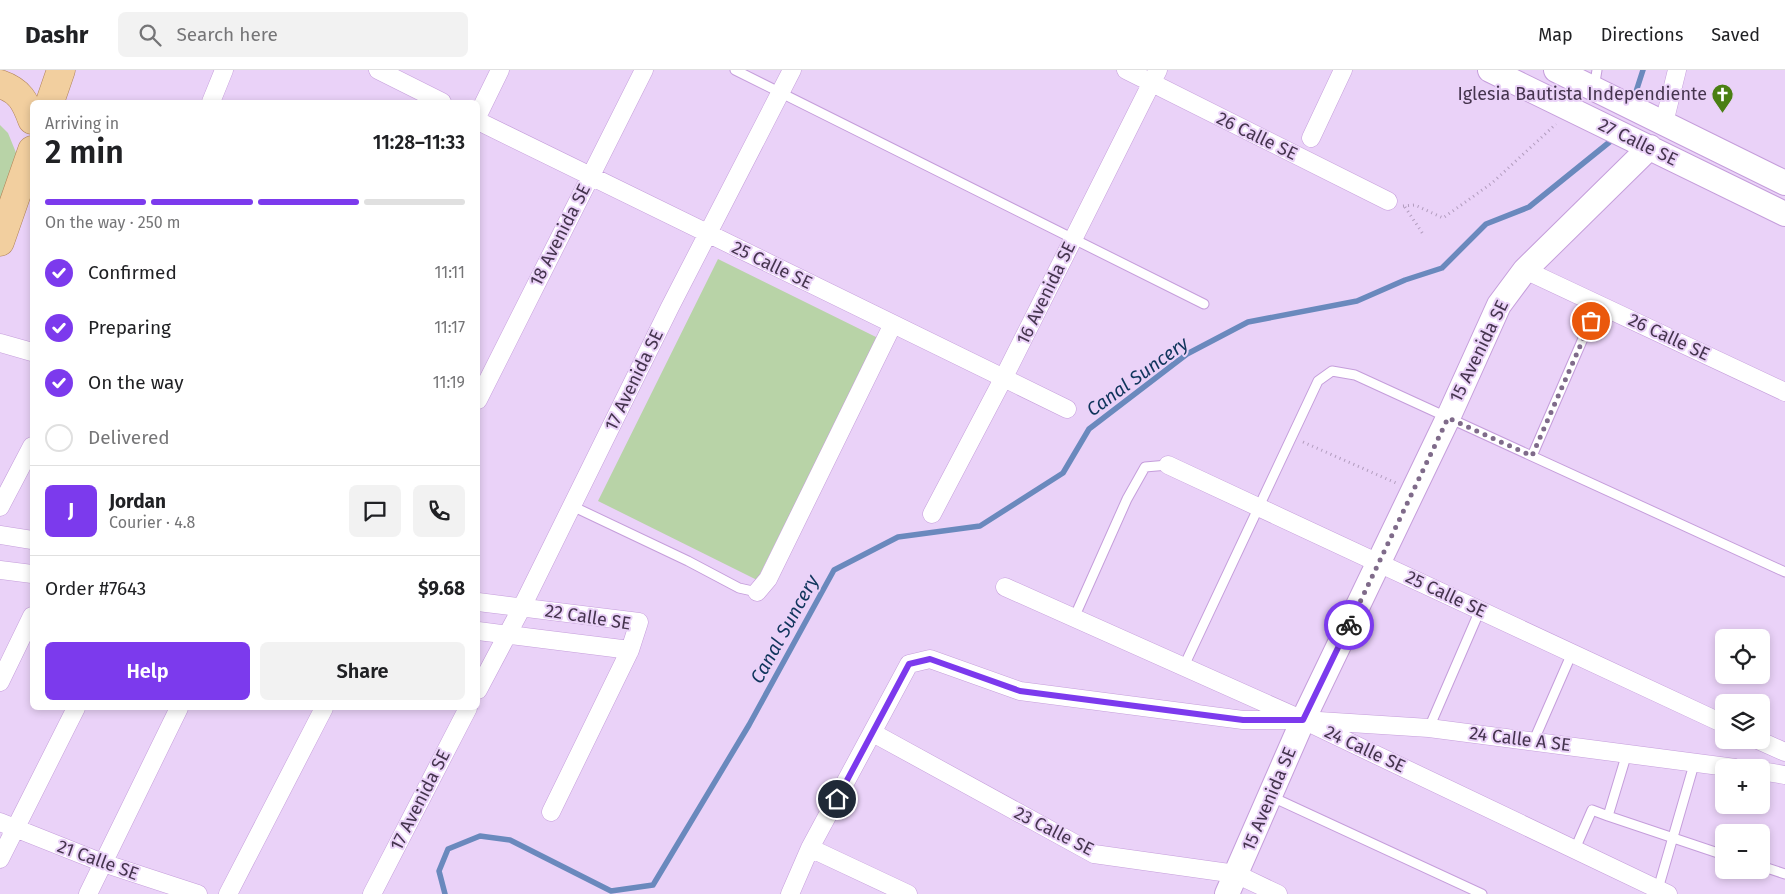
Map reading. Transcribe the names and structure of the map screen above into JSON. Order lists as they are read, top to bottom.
{
  "streets": {
    "street": [
      "26 Calle SE",
      "27 Calle SE",
      "18 Avenida SE",
      "25 Calle SE",
      "16 Avenida SE",
      "15 Avenida SE",
      "17 Avenida SE",
      "22 Calle SE",
      "24 Calle A SE",
      "24 Calle SE",
      "23 Calle SE",
      "21 Calle SE"
    ]
  },
  "crossings": [
    ["26 Calle SE", "16 Avenida SE"],
    ["26 Calle SE", "15 Avenida SE"],
    ["27 Calle SE", "15 Avenida SE"],
    ["18 Avenida SE", "25 Calle SE"],
    ["25 Calle SE", "16 Avenida SE"],
    ["25 Calle SE", "15 Avenida SE"],
    ["25 Calle SE", "17 Avenida SE"],
    ["15 Avenida SE", "24 Calle A SE"],
    ["15 Avenida SE", "24 Calle SE"],
    ["15 Avenida SE", "23 Calle SE"],
    ["17 Avenida SE", "22 Calle SE"],
    ["24 Calle A SE", "24 Calle SE"],
    ["24 Calle A SE", "23 Calle SE"]
  ],
  "water": ["Canal Suncery"],
  "places": {
    "church": ["Iglesia Bautista Independiente"]
  },
  "page": {
    "header": "Dashr",
    "search": "Search here",
    "nav": ["Map", "Directions", "Saved"],
    "heading": ["2 min", "Arriving in", "11:28–11:33"],
    "panel": [
      "Jordan",
      "Courier · 4.8",
      "Order #7643",
      "$9.68"
    ],
    "bar": "On the way · 250 m",
    "list": [
      ["Confirmed", "11:11"],
      ["Preparing", "11:17"],
      ["On the way", "11:19"],
      "Delivered"
    ],
    "round": "J",
    "map_buttons": ["+", "−"],
    "buttons": ["Help", "Share"]
  }
}
